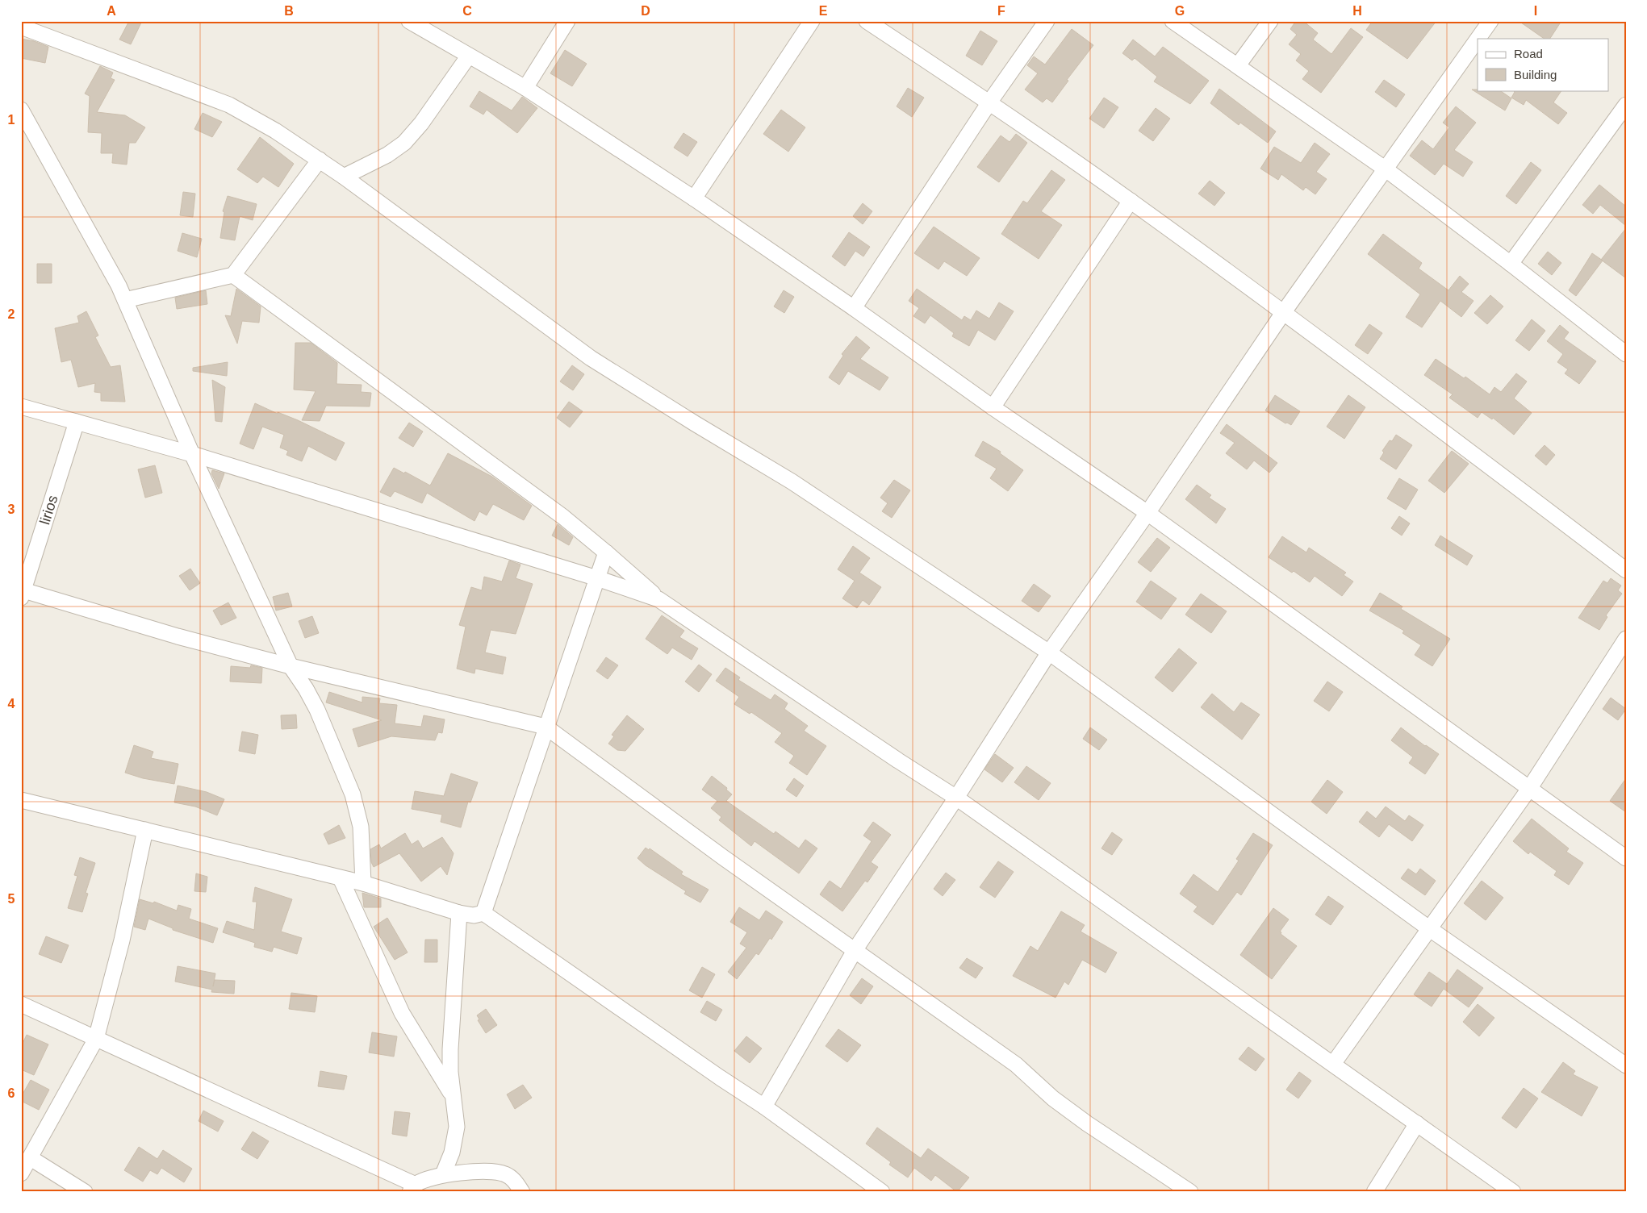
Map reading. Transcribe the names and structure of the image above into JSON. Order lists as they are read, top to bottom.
{
  "streets": {
    "street": ["lirios"]
  },
  "legend": ["Road", "Building"],
  "grid": {
    "columns": [
      "A",
      "B",
      "C",
      "D",
      "E",
      "F",
      "G",
      "H",
      "I"
    ],
    "rows": [
      "1",
      "2",
      "3",
      "4",
      "5",
      "6"
    ]
  }
}
